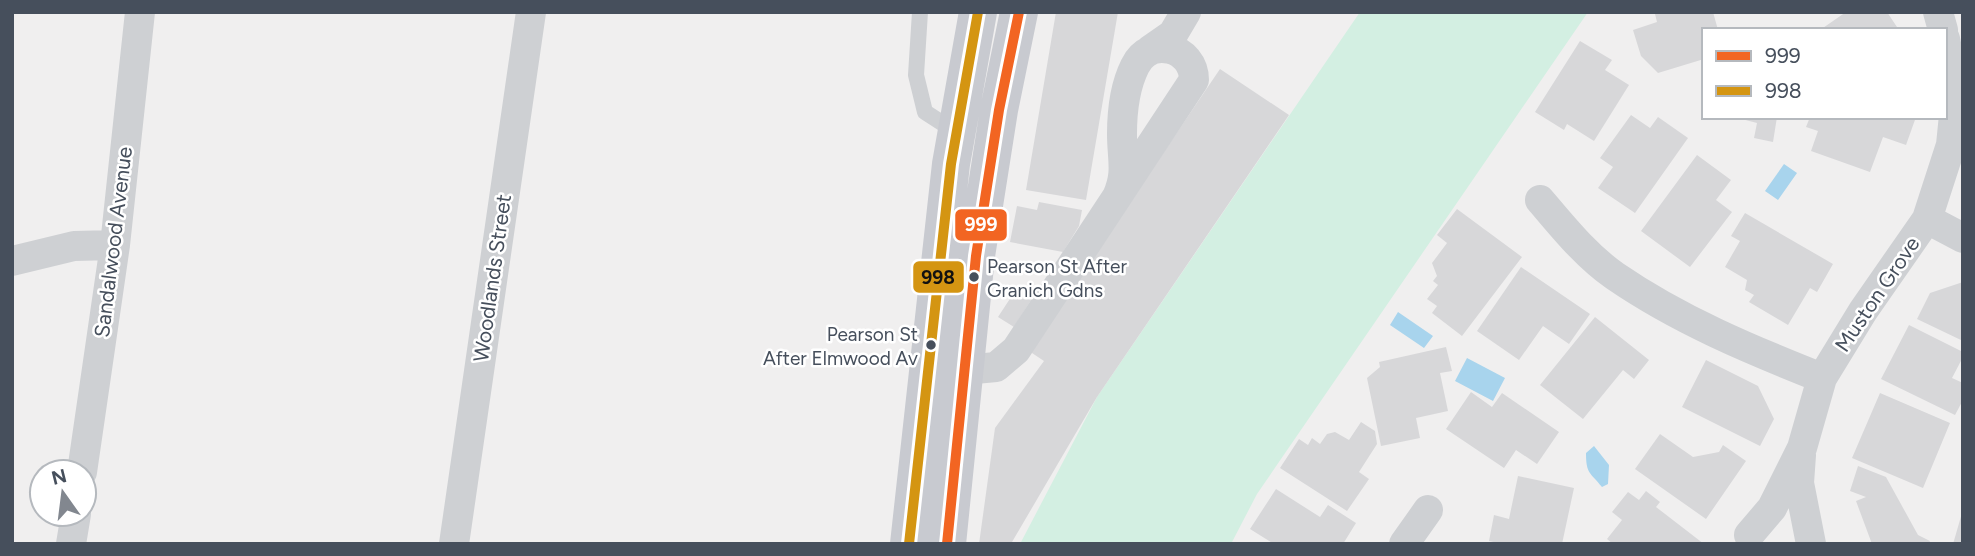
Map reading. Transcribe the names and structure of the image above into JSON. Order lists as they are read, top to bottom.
{
  "streets": {
    "street": ["Sandalwood Avenue", "Woodlands Street", "Muston Grove"]
  },
  "places": ["Pearson St After Granich Gdns", "Pearson St After Elmwood Av"],
  "lines": ["transit line 999", "transit line 998"],
  "legend": ["999", "998"],
  "north": "top"
}
